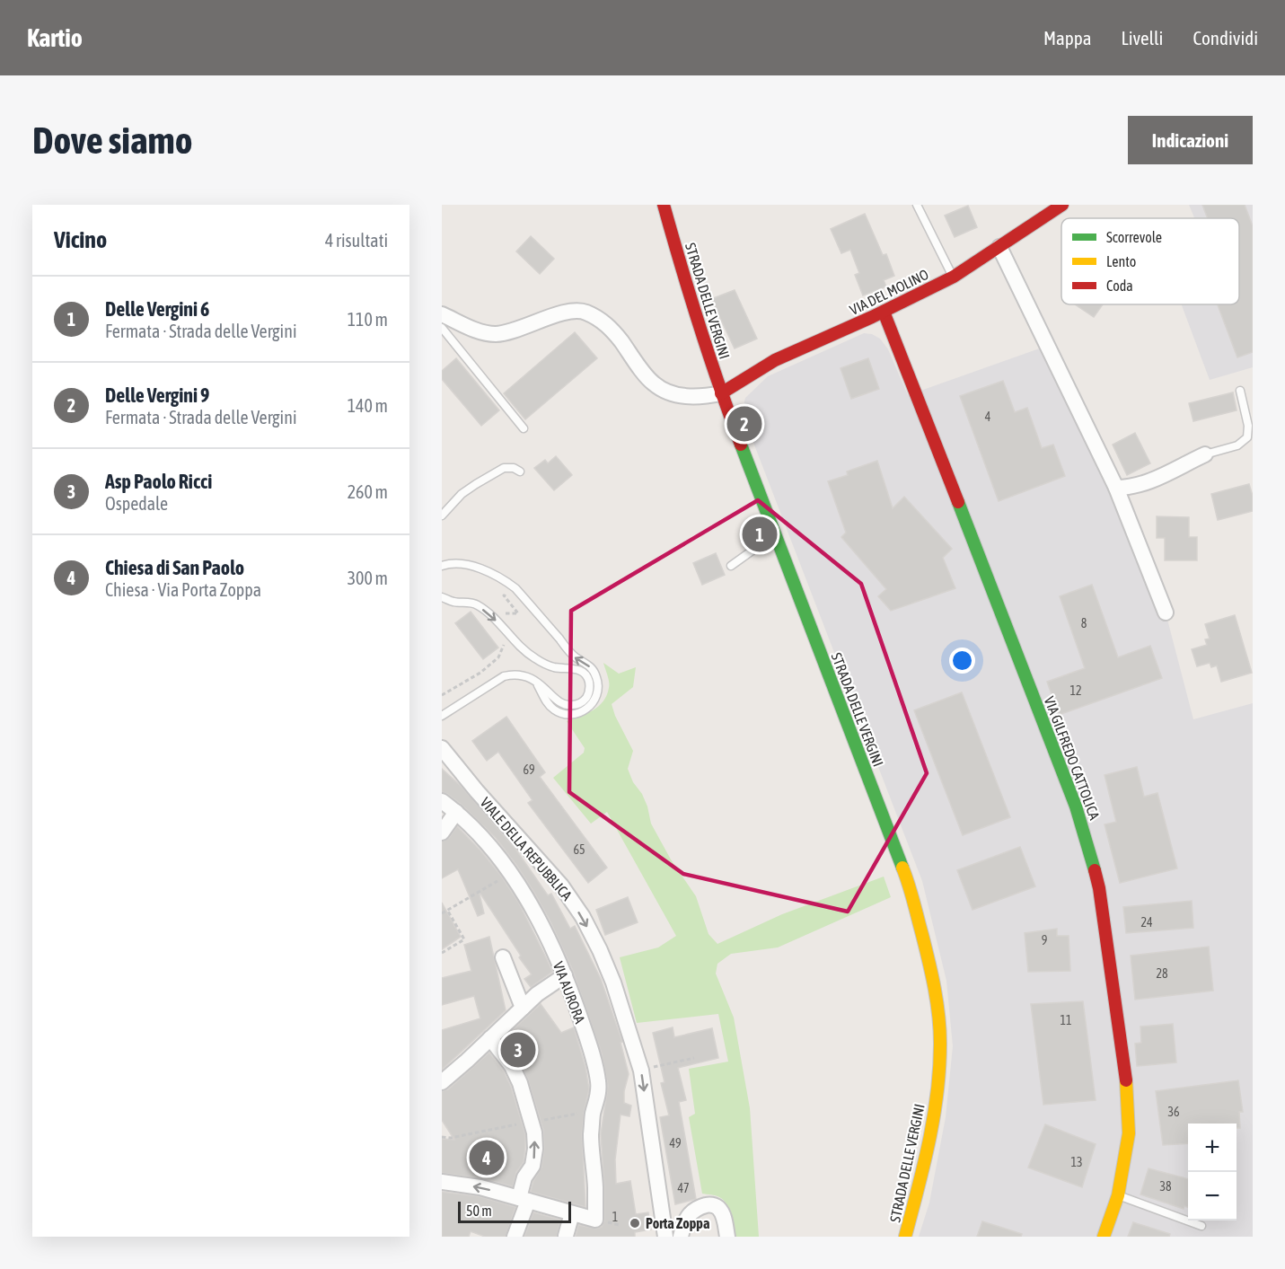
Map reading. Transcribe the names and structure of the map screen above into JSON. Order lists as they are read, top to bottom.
{
  "streets": {
    "street": [
      "VIA DEL MOLINO",
      "STRADA DELLE VERGINI",
      "VIA GILFREDO CATTOLICA",
      "VIALE DELLA REPUBBLICA",
      "VIA AURORA"
    ]
  },
  "crossings": [
    ["VIA DEL MOLINO", "STRADA DELLE VERGINI"],
    ["VIA DEL MOLINO", "VIA GILFREDO CATTOLICA"]
  ],
  "one_way": ["VIALE DELLA REPUBBLICA"],
  "places": ["Porta Zoppa"],
  "house_numbers": [
    "4",
    "8",
    "12",
    "69",
    "65",
    "24",
    "9",
    "28",
    "11",
    "36",
    "49",
    "13",
    "38",
    "47",
    "1"
  ],
  "legend": ["Scorrevole", "Lento", "Coda"],
  "scale_bar": "50 m",
  "page": {
    "header": "Kartio",
    "nav": ["Mappa", "Livelli", "Condividi"],
    "buttons": "Indicazioni",
    "title": "Dove siamo",
    "heading": ["Vicino", "4 risultati"],
    "list": [
      {
        "mark": "1",
        "name": "Delle Vergini 6",
        "note": "Fermata · Strada delle Vergini",
        "value": "110 m"
      },
      {
        "mark": "2",
        "name": "Delle Vergini 9",
        "note": "Fermata · Strada delle Vergini",
        "value": "140 m"
      },
      {
        "mark": "3",
        "name": "Asp Paolo Ricci",
        "note": "Ospedale",
        "value": "260 m"
      },
      {
        "mark": "4",
        "name": "Chiesa di San Paolo",
        "note": "Chiesa · Via Porta Zoppa",
        "value": "300 m"
      }
    ],
    "pins": [
      "2",
      "1",
      "3",
      "4"
    ],
    "map_buttons": ["+", "−"],
    "scale": "50 m"
  }
}
